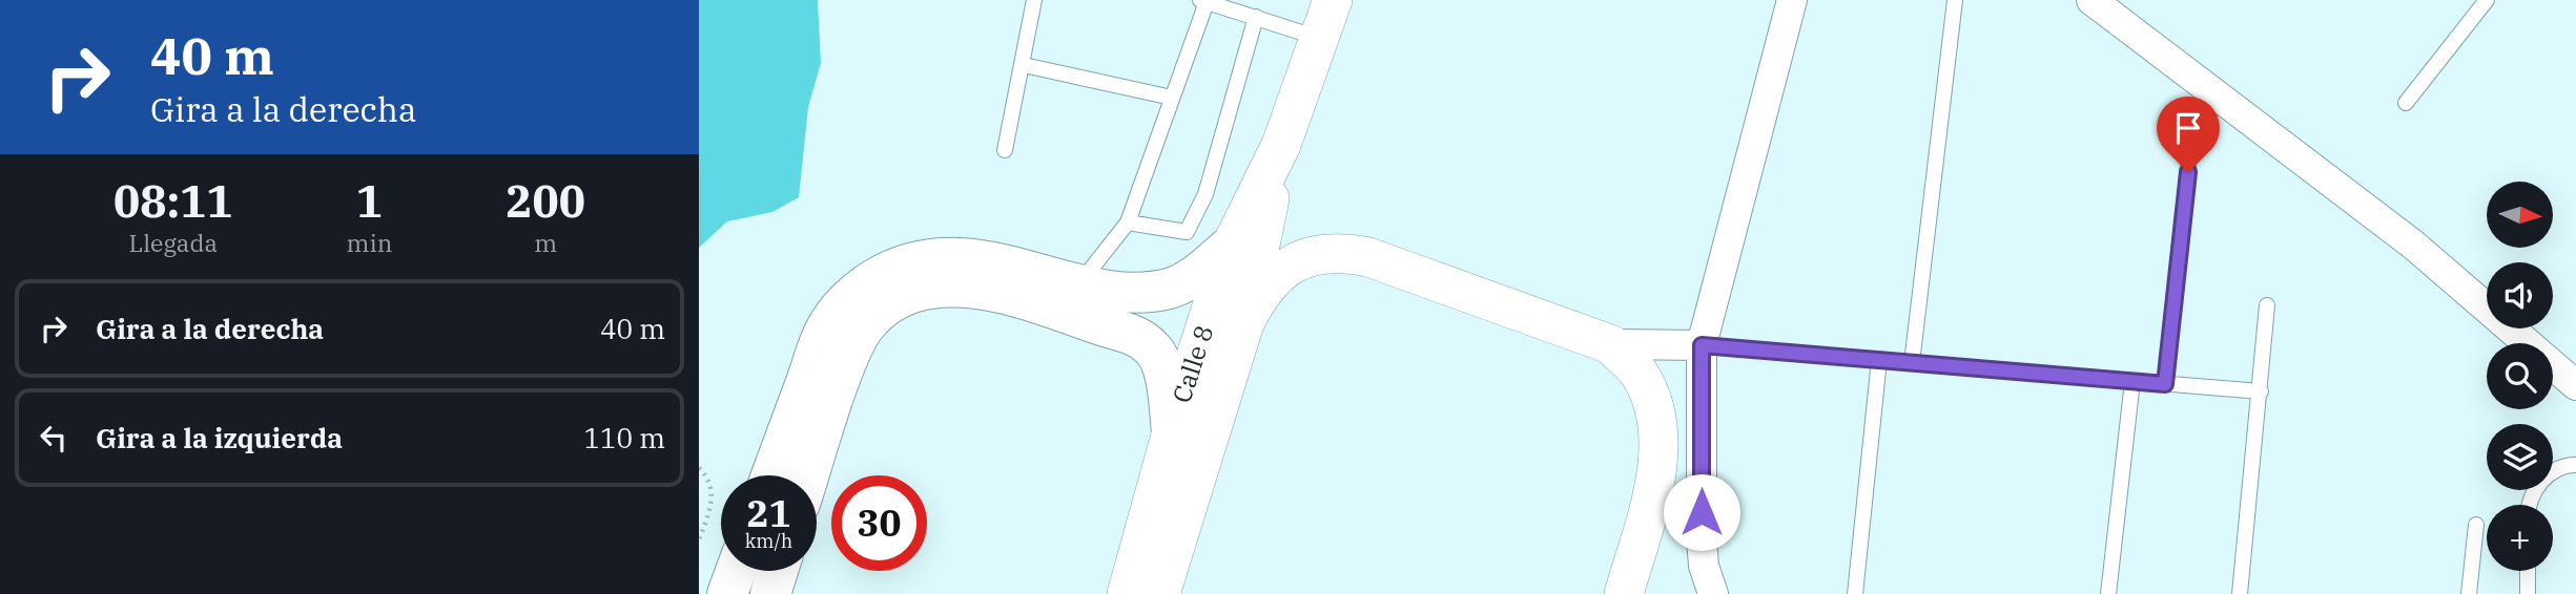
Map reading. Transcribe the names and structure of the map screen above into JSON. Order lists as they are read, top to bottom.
{
  "streets": {
    "street": ["Calle 8"]
  },
  "north": "right",
  "page": {
    "turn": ["40 m", "Gira a la derecha"],
    "eta": [
      "08:11",
      "Llegada",
      "1",
      "min",
      "200",
      "m"
    ],
    "map_buttons": "+",
    "list": [
      {
        "name": "Gira a la derecha",
        "value": "40 m"
      },
      {
        "name": "Gira a la izquierda",
        "value": "110 m"
      }
    ],
    "speed": "21 km/h",
    "limit": "30"
  }
}
